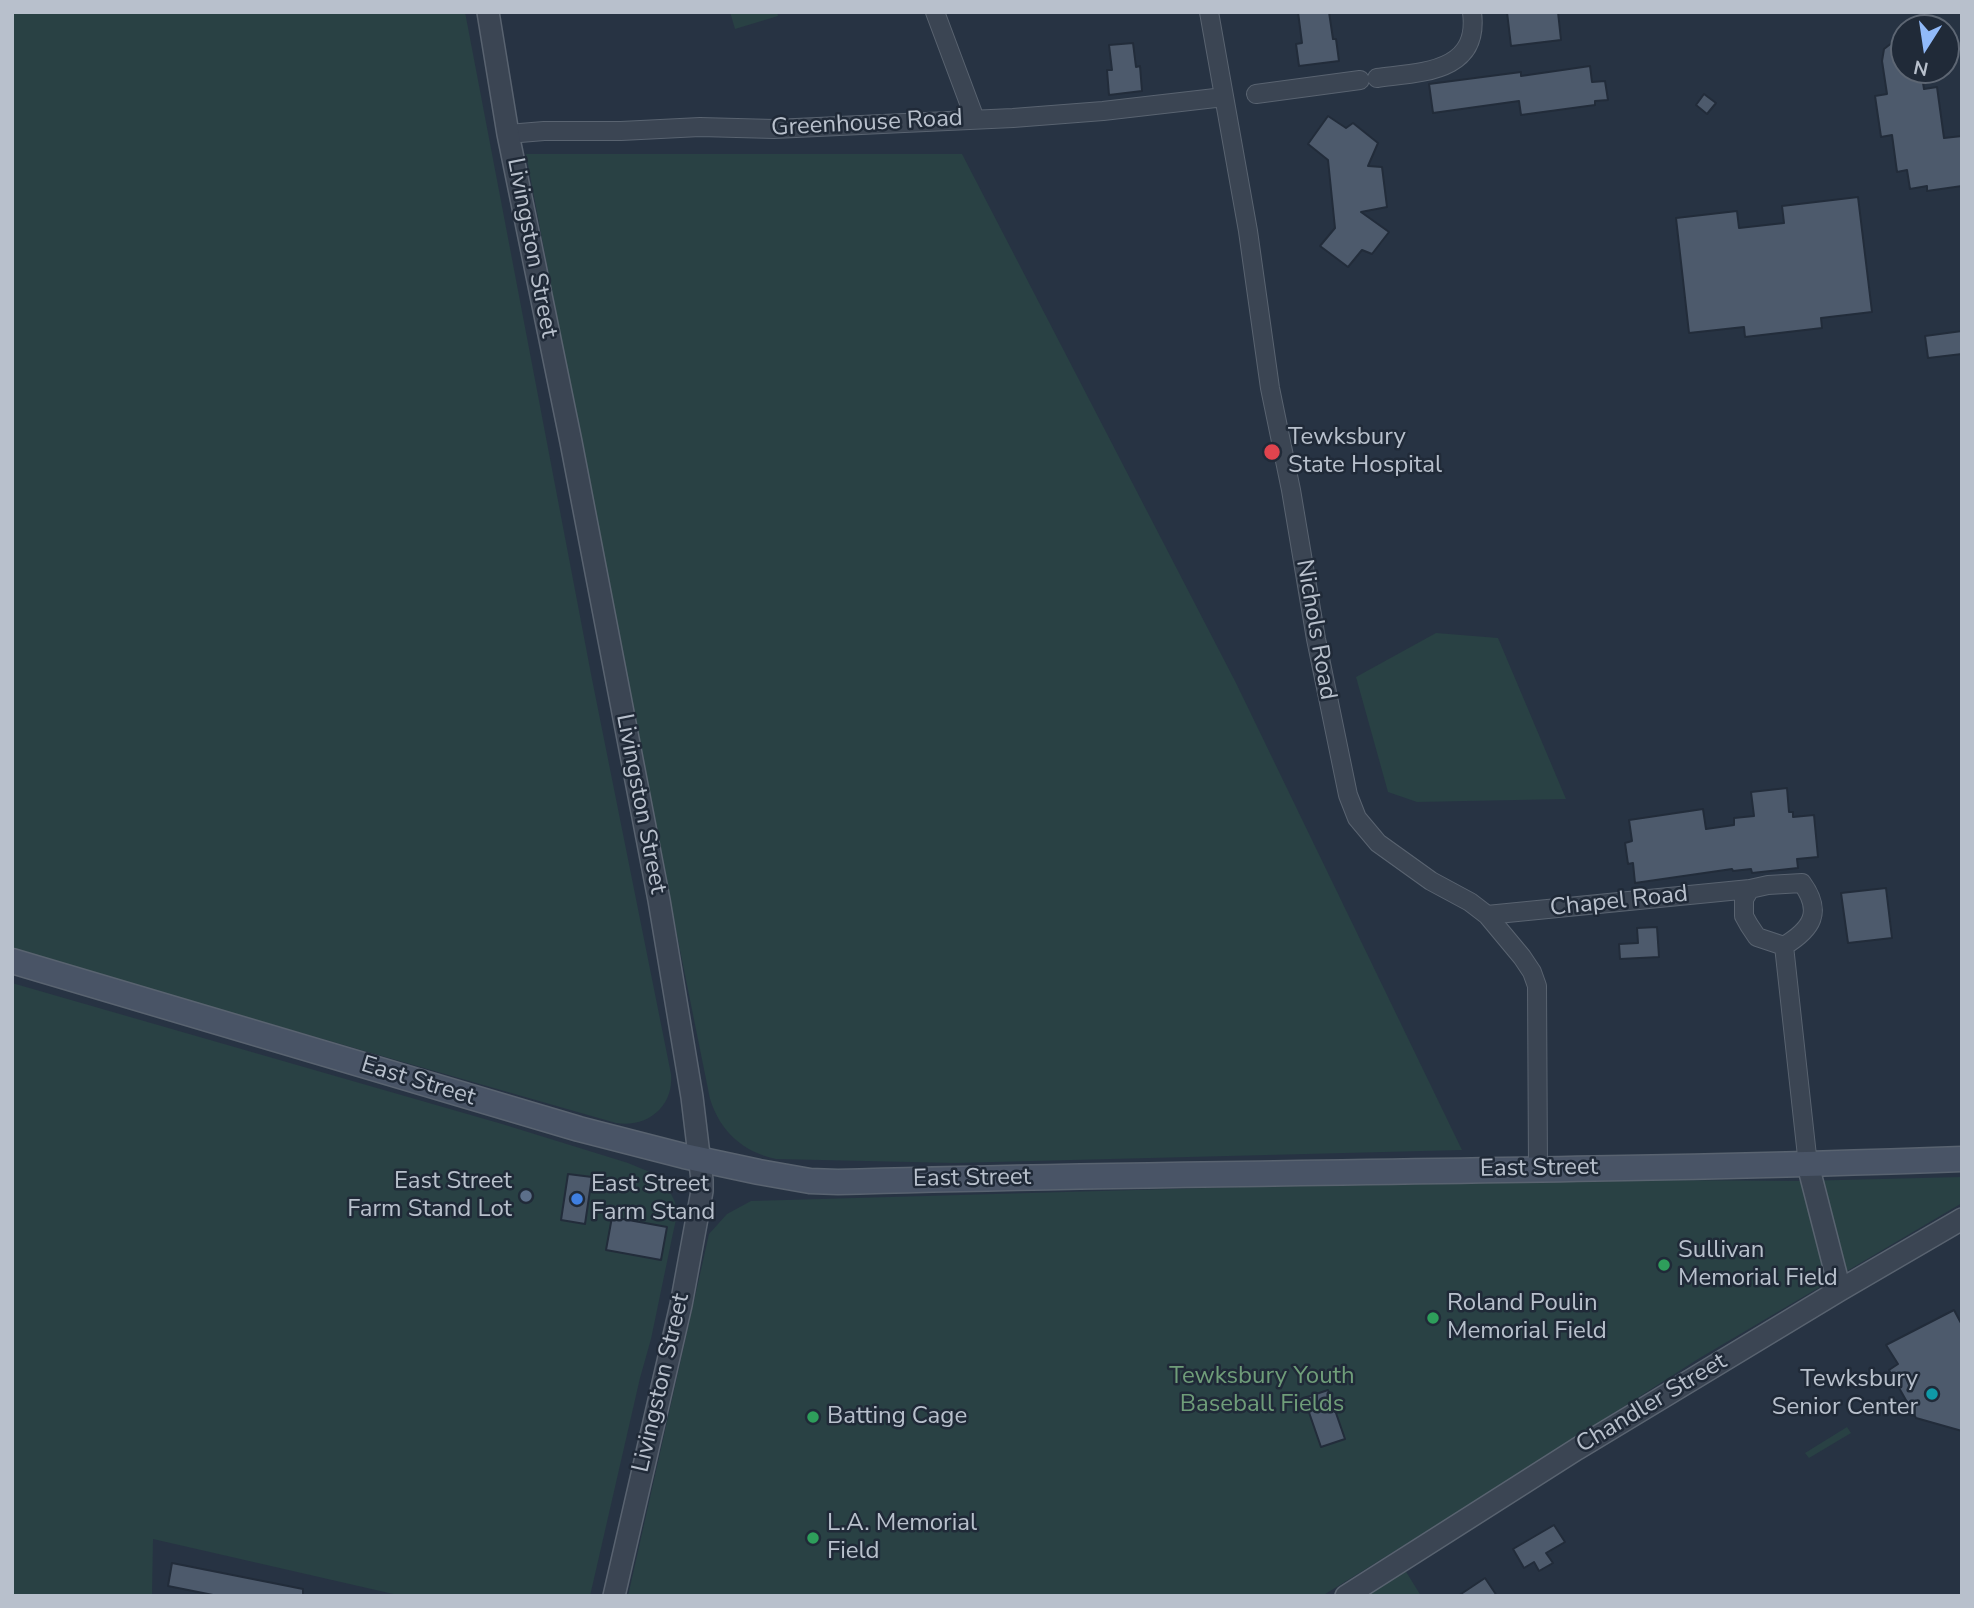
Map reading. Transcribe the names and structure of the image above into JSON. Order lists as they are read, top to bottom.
{
  "streets": {
    "main road": ["East Street"],
    "street": [
      "Greenhouse Road",
      "Livingston Street",
      "Nichols Road",
      "Chapel Road",
      "Chandler Street"
    ]
  },
  "crossings": [
    ["Greenhouse Road", "Livingston Street"],
    ["Greenhouse Road", "Nichols Road"],
    ["Livingston Street", "East Street"],
    ["Nichols Road", "Chapel Road"],
    ["Nichols Road", "East Street"]
  ],
  "parks": ["Tewksbury Youth Baseball Fields"],
  "places": [
    "Tewksbury State Hospital",
    "East Street Farm Stand Lot",
    "East Street Farm Stand",
    "Sullivan Memorial Field",
    "Roland Poulin Memorial Field",
    "Tewksbury Senior Center",
    "Batting Cage",
    "L.A. Memorial Field"
  ],
  "north": "bottom"
}
